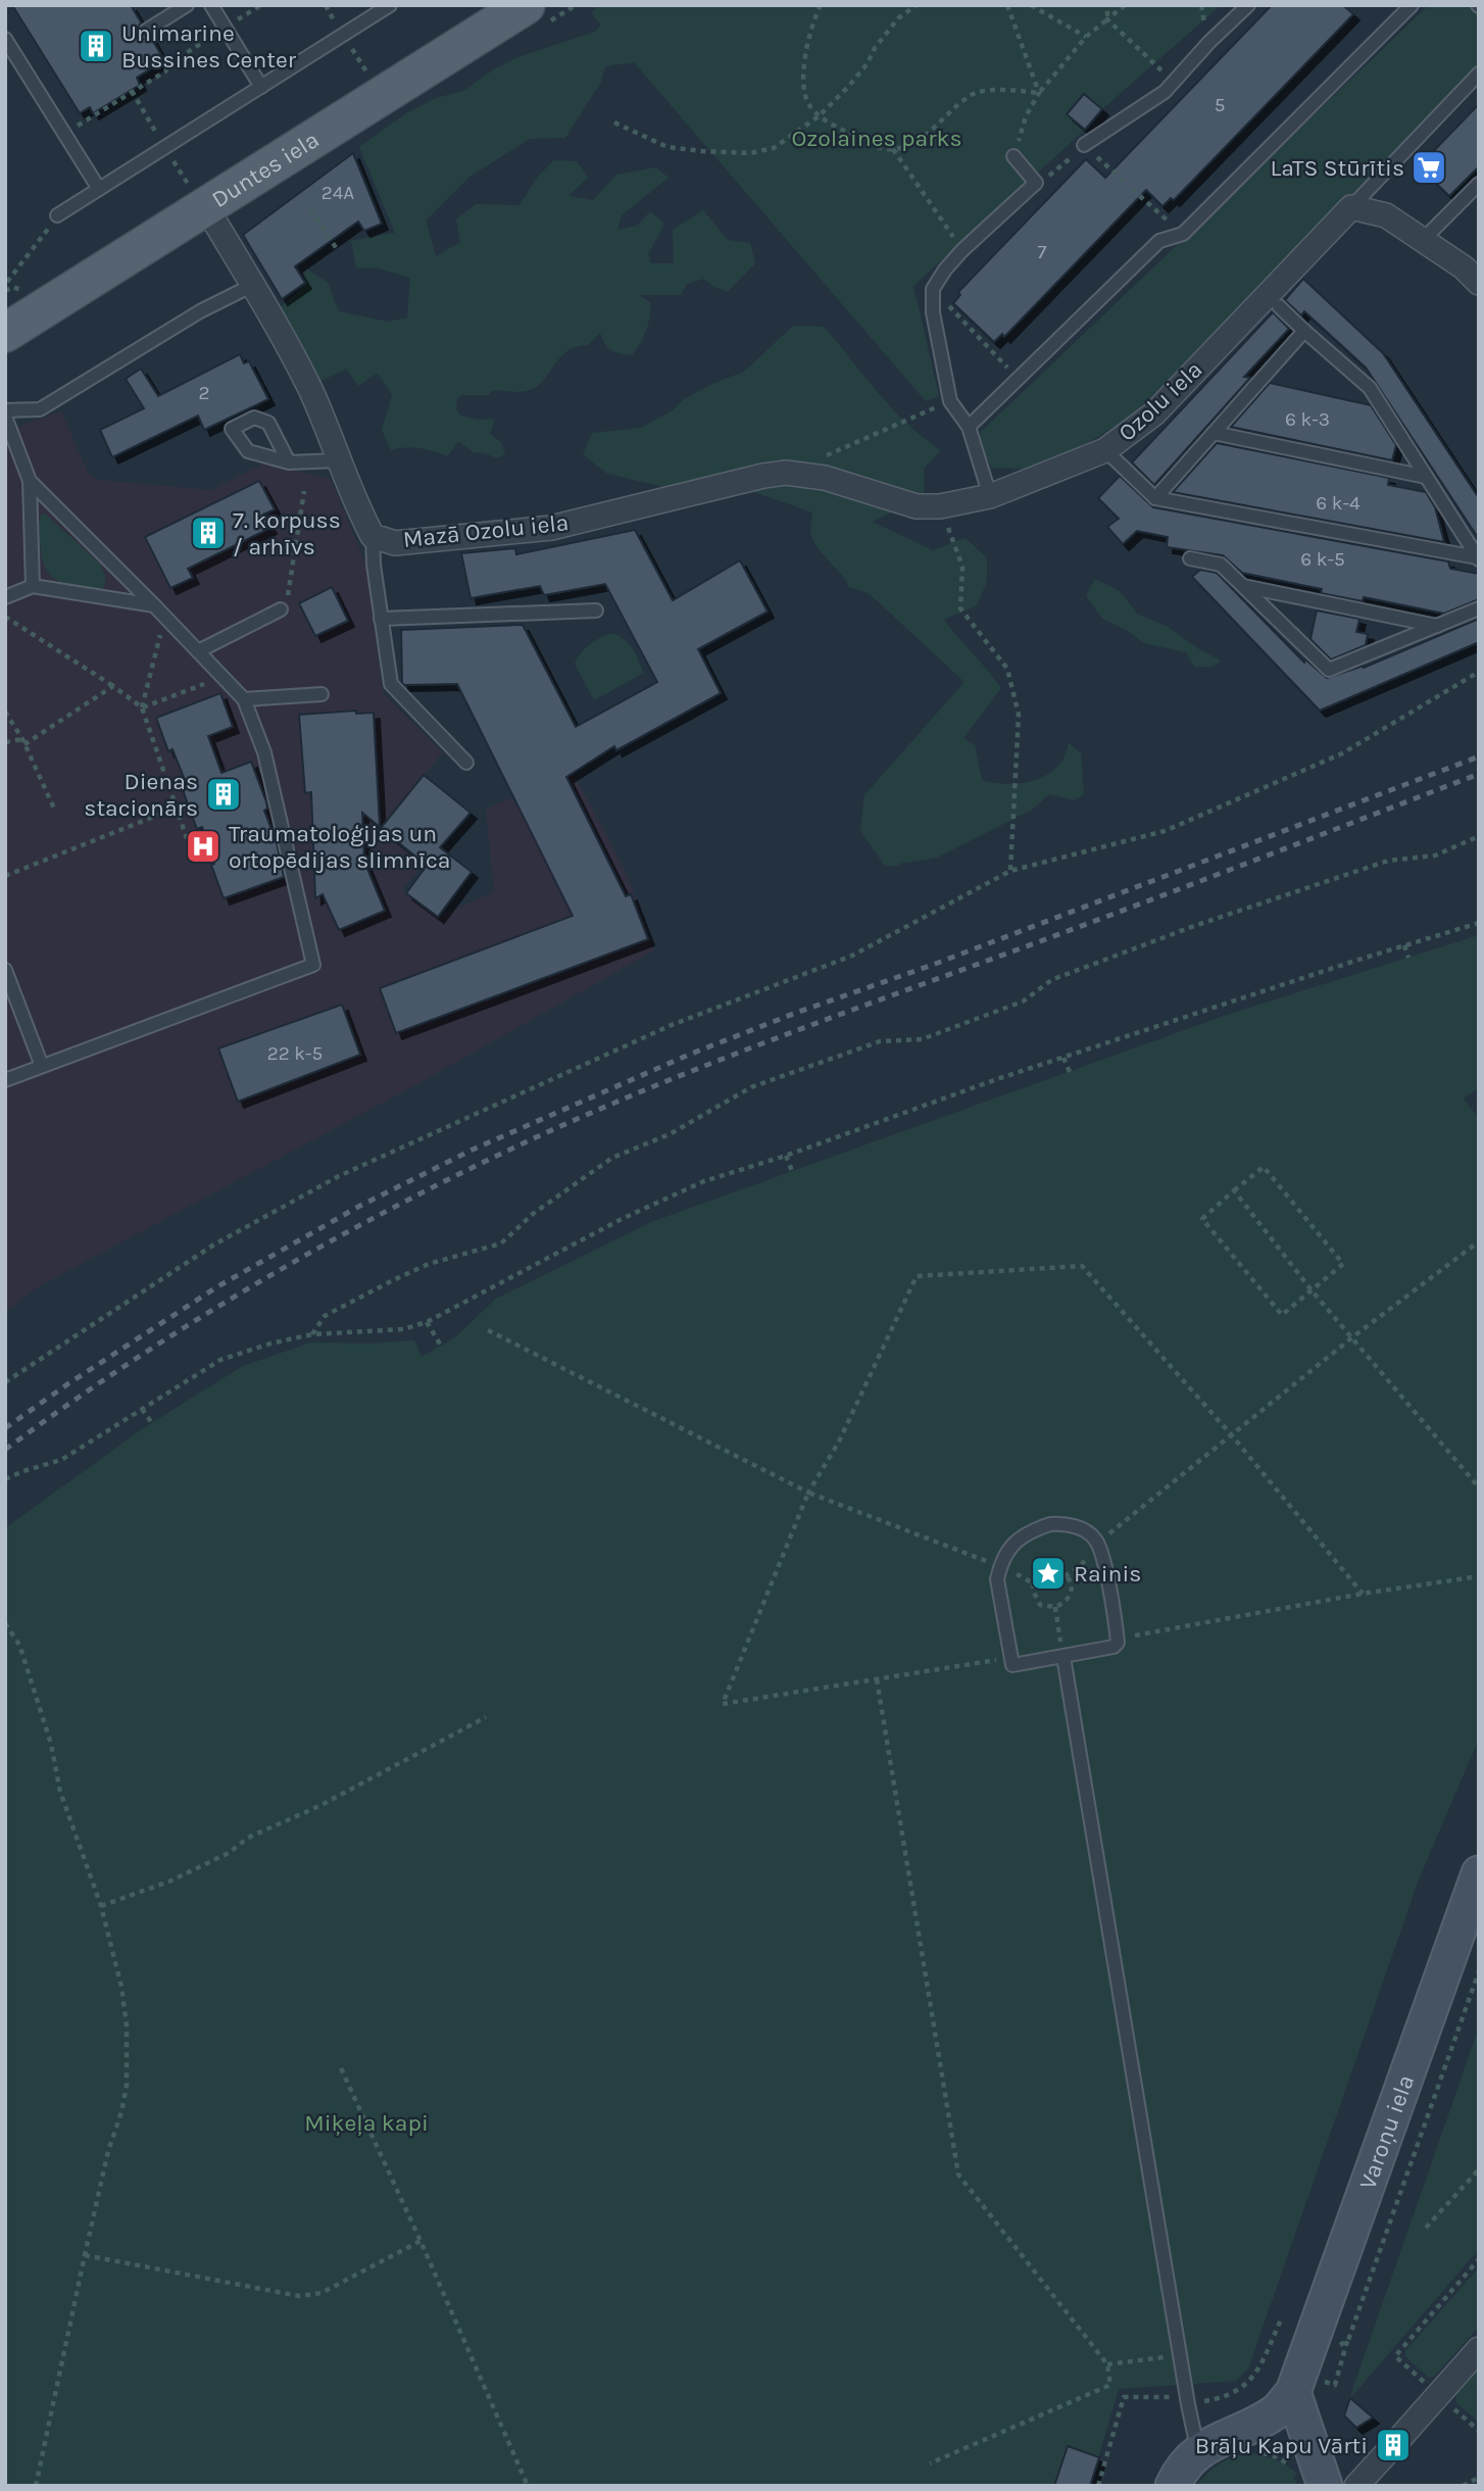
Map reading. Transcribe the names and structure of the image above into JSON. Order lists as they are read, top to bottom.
{
  "streets": {
    "main road": ["Duntes iela"],
    "street": ["Ozolu iela", "Mazā Ozolu iela", "Varoņu iela"]
  },
  "crossings": [
    ["Duntes iela", "Mazā Ozolu iela"],
    ["Ozolu iela", "Mazā Ozolu iela"]
  ],
  "parks": ["Ozolaines parks", "Miķeļa kapi"],
  "places": {
    "building": [
      "Unimarine Bussines Center",
      "7. korpuss / arhīvs",
      "Dienas stacionārs",
      "Brāļu Kapu Vārti"
    ],
    "supermarket": ["LaTS Stūrītis"],
    "hospital": ["Traumatoloģijas un ortopēdijas slimnīca"],
    "place": ["Rainis"]
  },
  "house_numbers": [
    "5",
    "24A",
    "7",
    "2",
    "6 k-3",
    "6 k-4",
    "6 k-5",
    "22 k-5"
  ]
}
